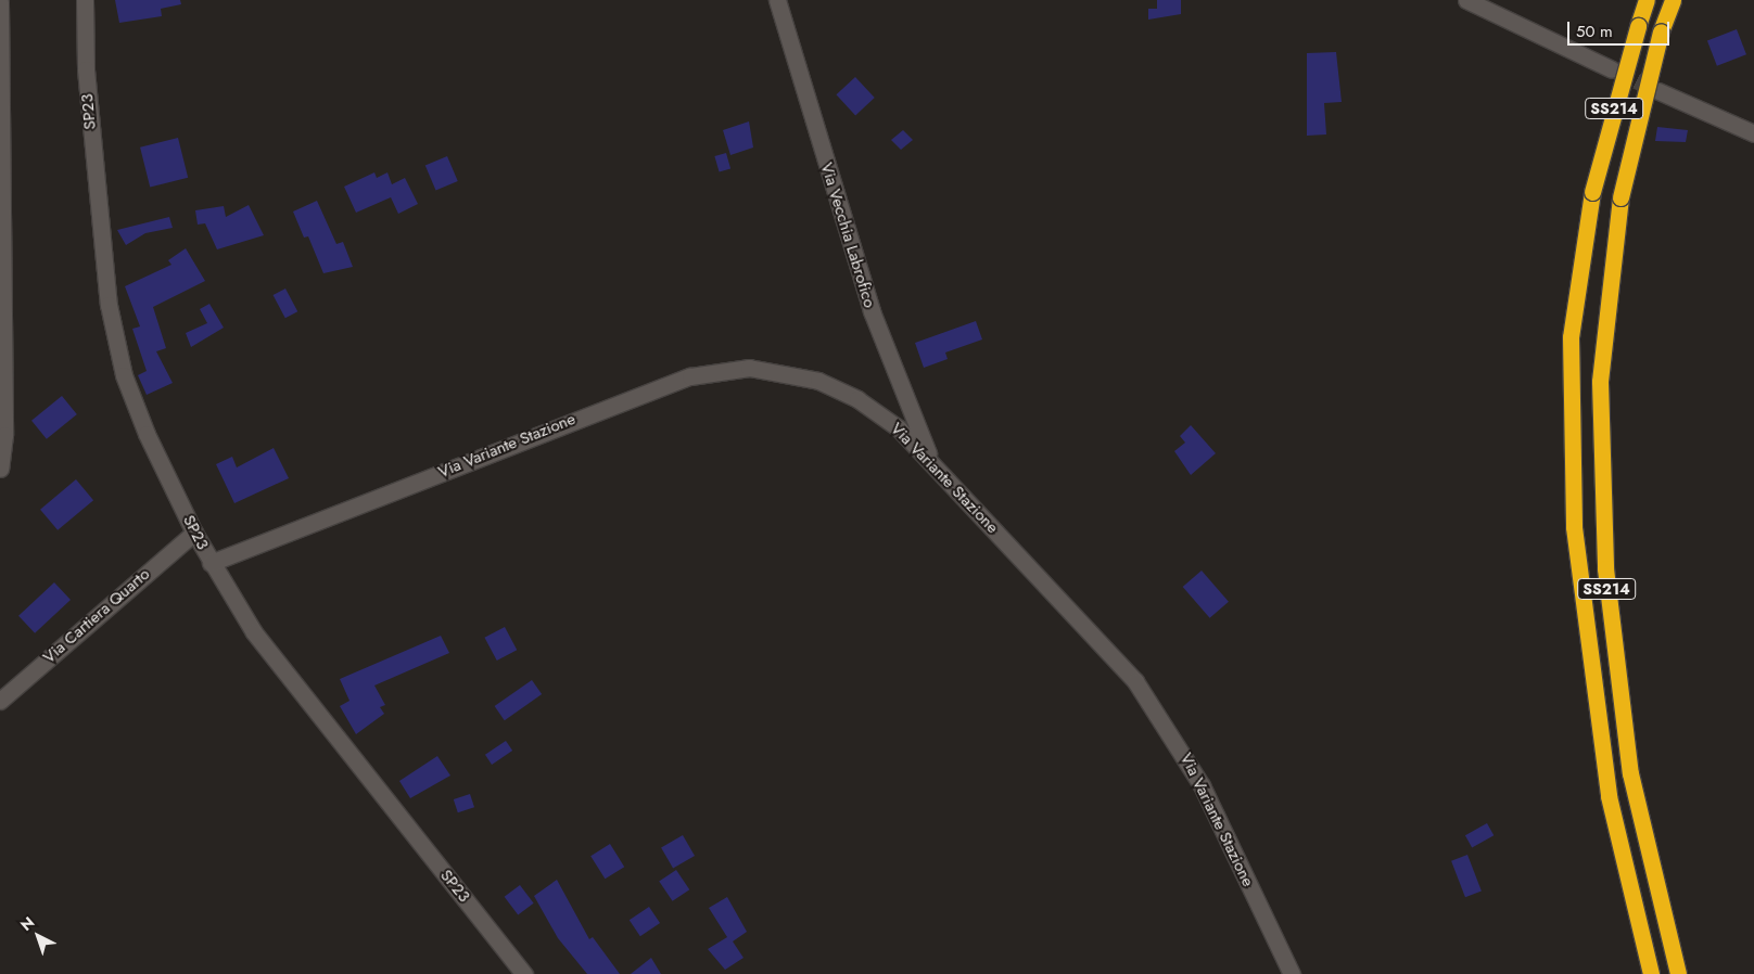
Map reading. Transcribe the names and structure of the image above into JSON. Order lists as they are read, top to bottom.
{
  "streets": {
    "highway": ["SS214"],
    "street": [
      "SP23",
      "Via Vecchia Labrofico",
      "Via Variante Stazione",
      "Via Cartiera Quarto"
    ]
  },
  "crossings": [
    ["SP23", "Via Variante Stazione"],
    ["SP23", "Via Cartiera Quarto"],
    ["Via Vecchia Labrofico", "Via Variante Stazione"]
  ],
  "scale_bar": "50 m",
  "north": "top left"
}
